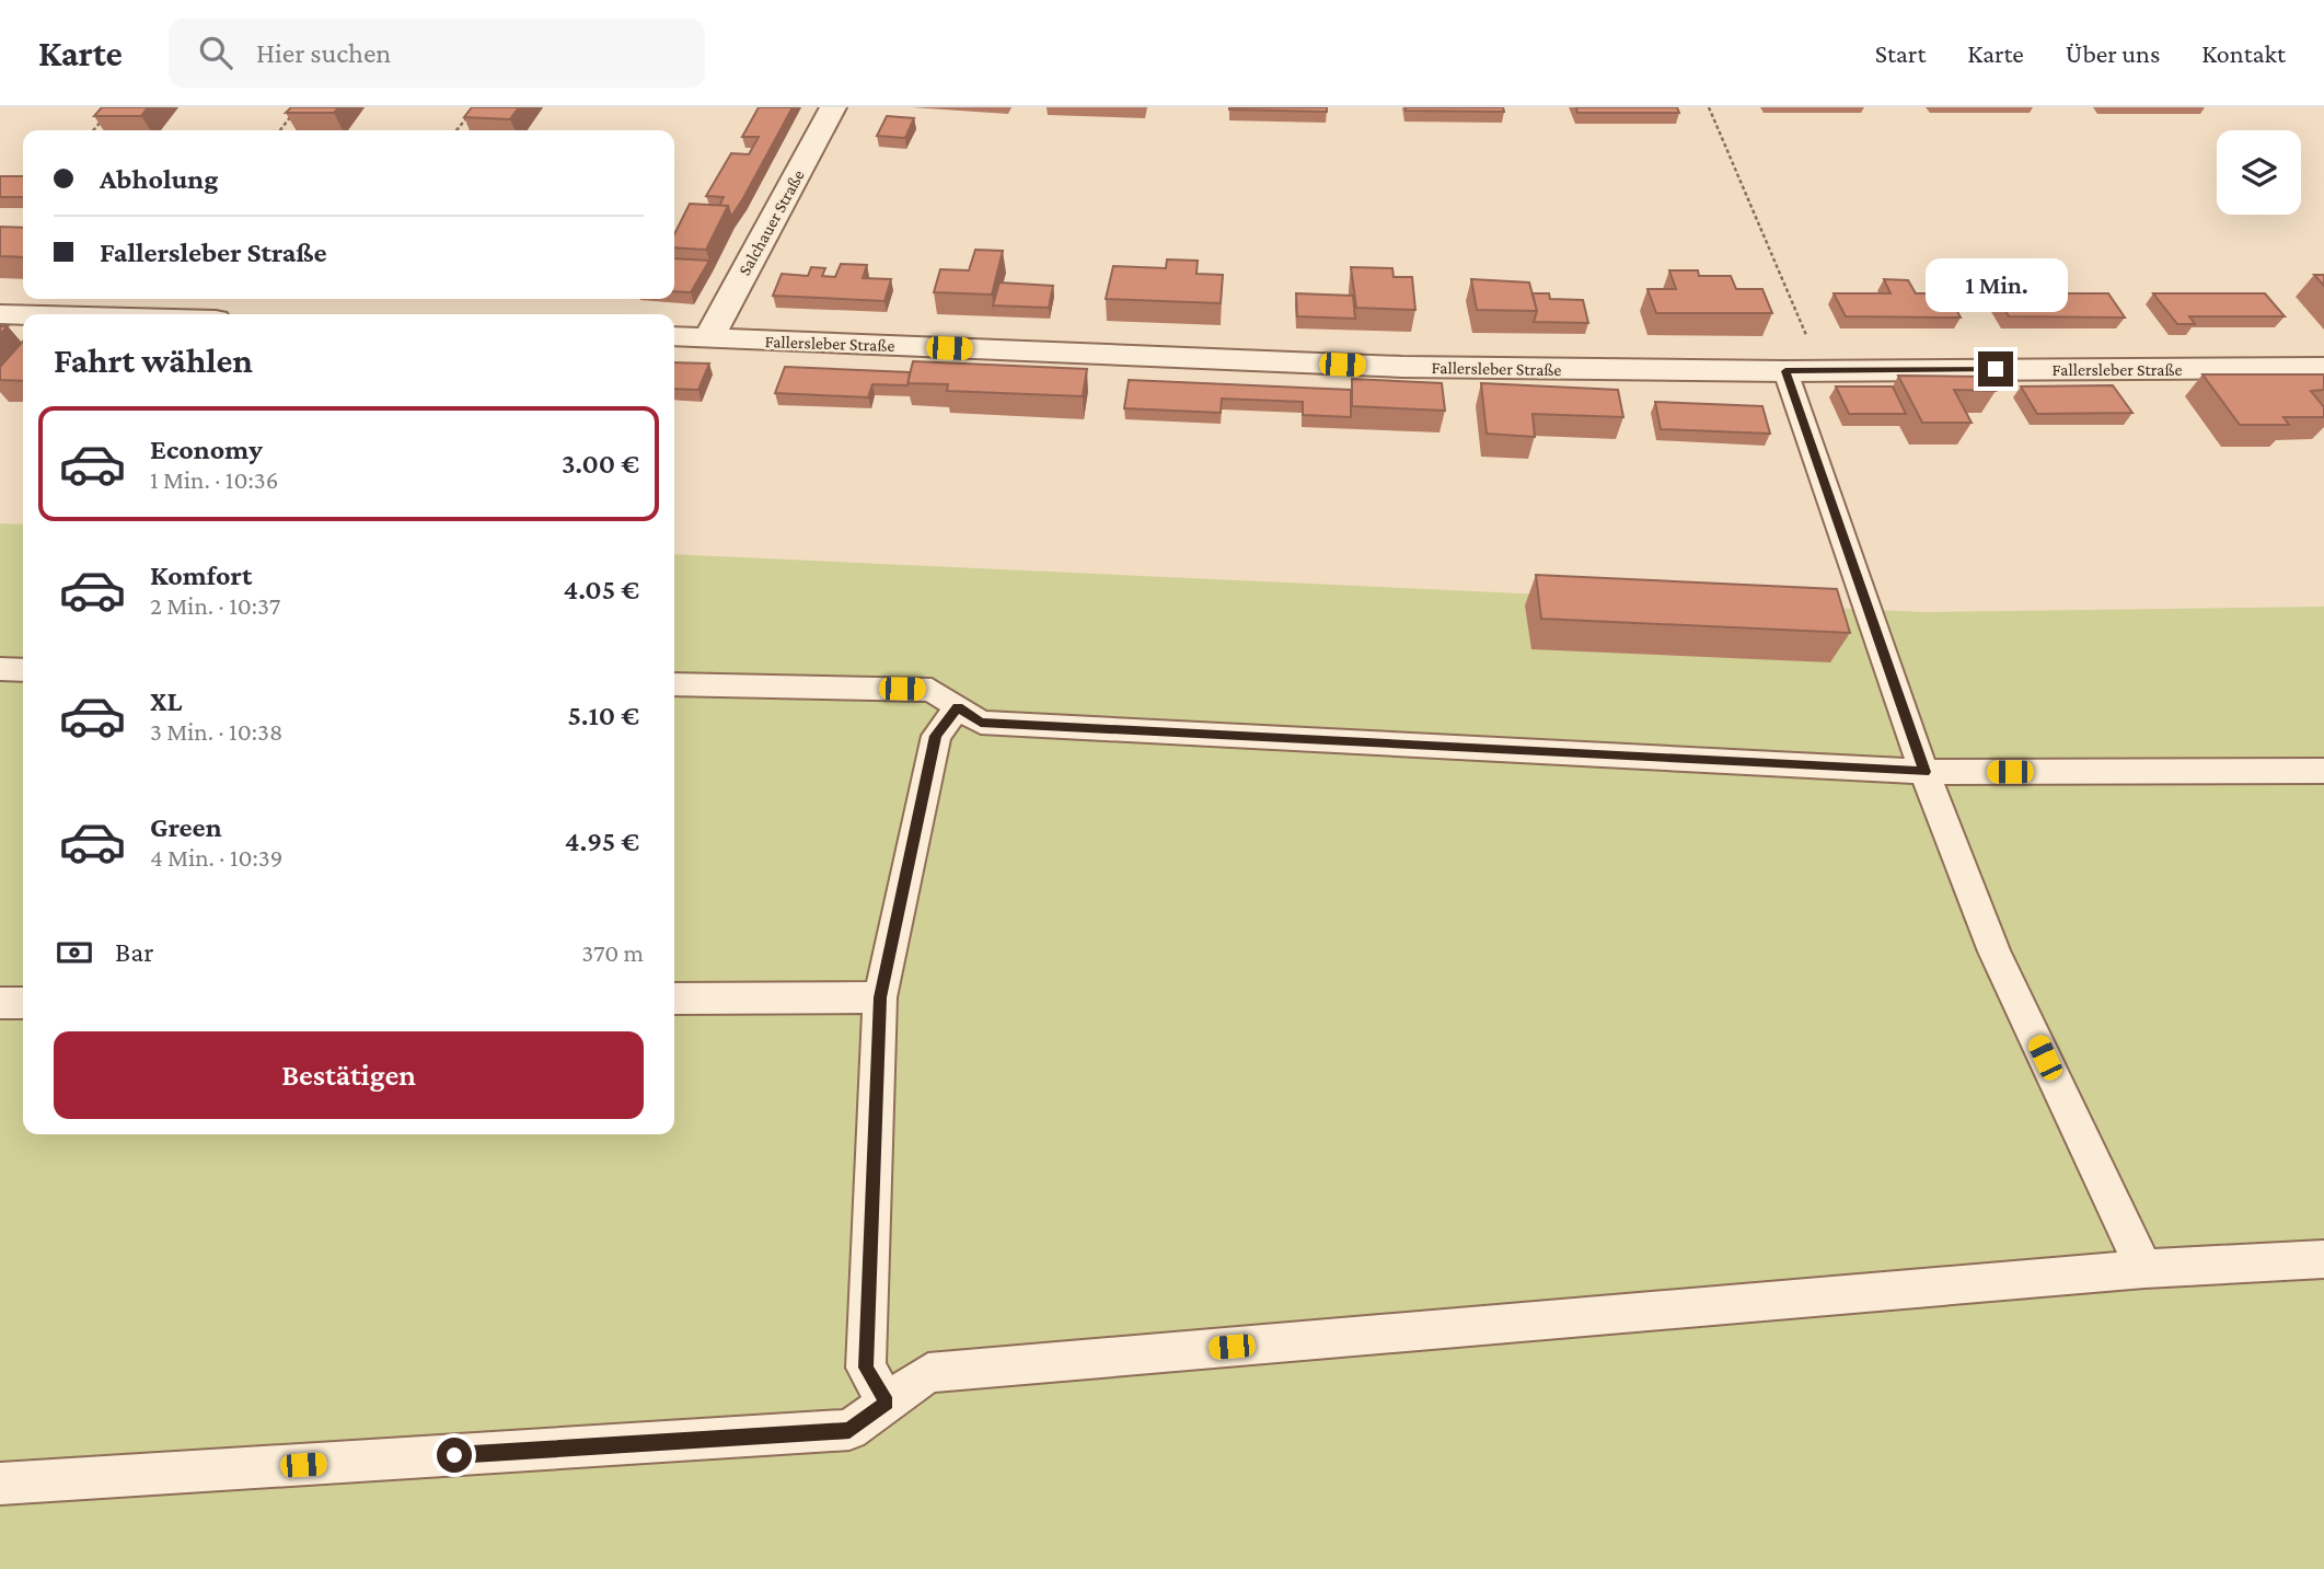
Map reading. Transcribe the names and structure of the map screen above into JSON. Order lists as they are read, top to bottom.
{
  "streets": {
    "street": ["Salchauer Straße", "Fallersleber Straße"]
  },
  "crossings": [
    ["Salchauer Straße", "Fallersleber Straße"]
  ],
  "page": {
    "header": "Karte",
    "search": "Hier suchen",
    "nav": [
      "Start",
      "Karte",
      "Über uns",
      "Kontakt"
    ],
    "banner": ["Abholung", "Fallersleber Straße"],
    "bubble": "1 Min.",
    "heading": "Fahrt wählen",
    "list": [
      {
        "name": "Economy",
        "note": "1 Min. · 10:36",
        "value": "3.00 €"
      },
      {
        "name": "Komfort",
        "note": "2 Min. · 10:37",
        "value": "4.05 €"
      },
      {
        "name": "XL",
        "note": "3 Min. · 10:38",
        "value": "5.10 €"
      },
      {
        "name": "Green",
        "note": "4 Min. · 10:39",
        "value": "4.95 €"
      }
    ],
    "pay": ["Bar", "370 m"],
    "buttons": "Bestätigen"
  }
}
